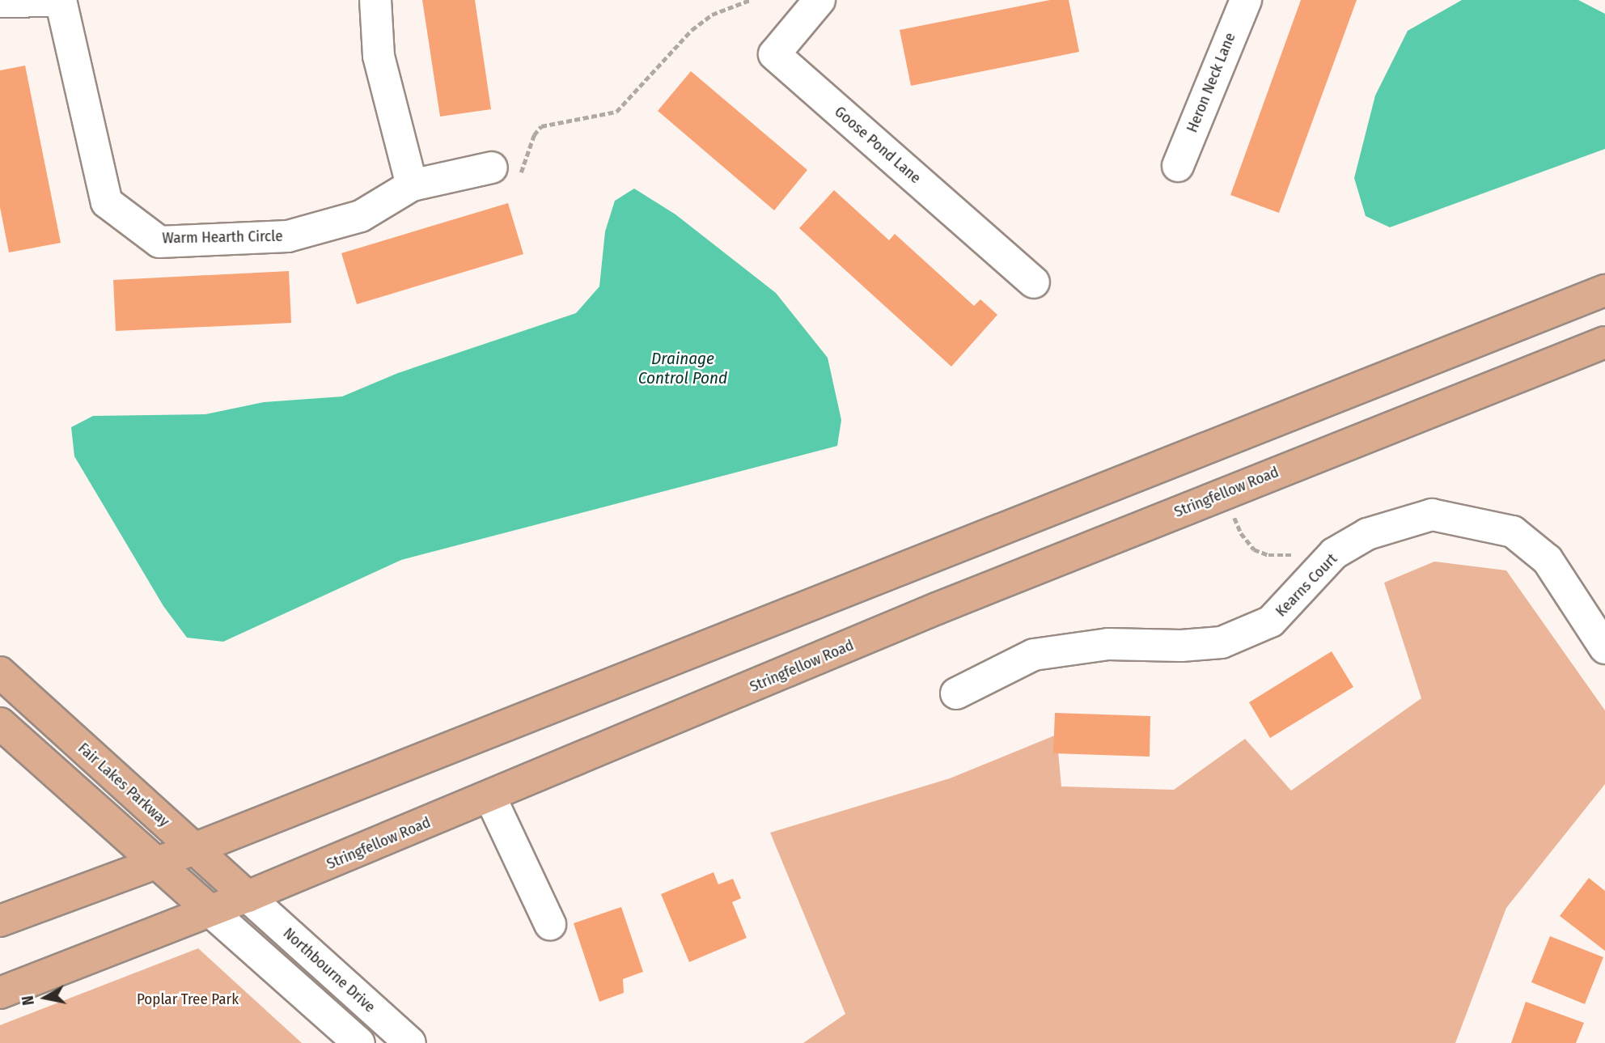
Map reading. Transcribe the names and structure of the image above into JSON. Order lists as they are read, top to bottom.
{
  "streets": {
    "main road": ["Stringfellow Road", "Fair Lakes Parkway"],
    "street": [
      "Heron Neck Lane",
      "Goose Pond Lane",
      "Warm Hearth Circle",
      "Kearns Court",
      "Northbourne Drive"
    ]
  },
  "crossings": [
    ["Stringfellow Road", "Fair Lakes Parkway"],
    ["Stringfellow Road", "Northbourne Drive"],
    ["Fair Lakes Parkway", "Northbourne Drive"]
  ],
  "water": ["Drainage Control Pond"],
  "parks": ["Poplar Tree Park"],
  "north": "left"
}
